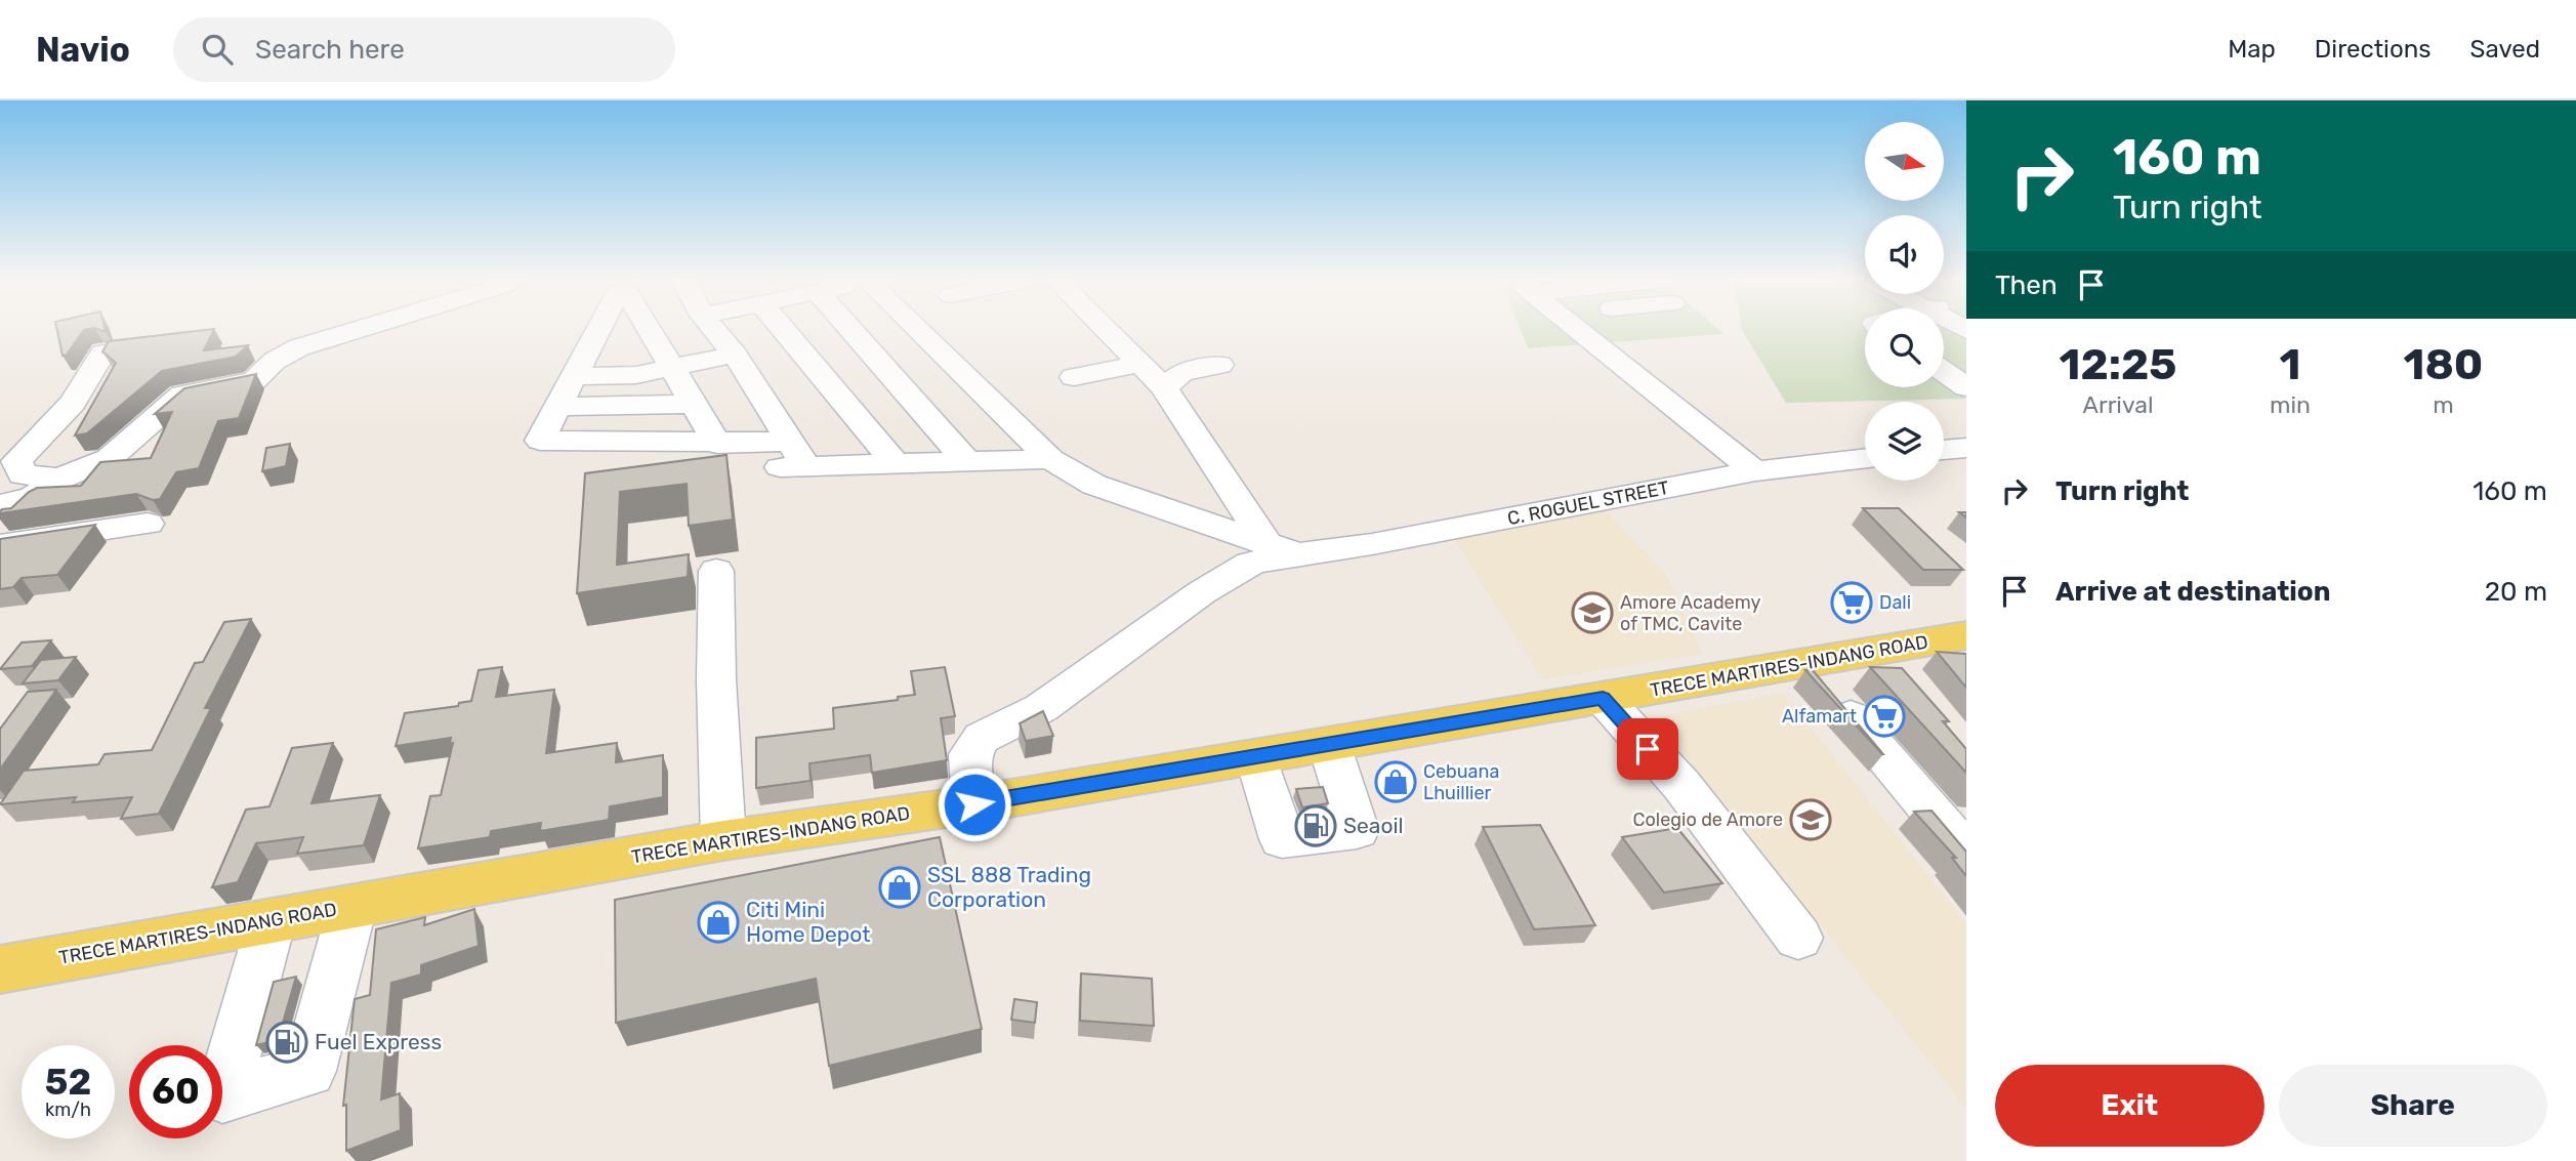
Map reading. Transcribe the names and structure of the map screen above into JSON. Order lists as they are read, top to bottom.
{
  "streets": {
    "main road": ["TRECE MARTIRES-INDANG ROAD"],
    "street": ["C. ROGUEL STREET"]
  },
  "crossings": [
    ["C. ROGUEL STREET", "TRECE MARTIRES-INDANG ROAD"]
  ],
  "places": {
    "supermarket": ["Dali", "Alfamart"],
    "school or university": ["Amore Academy of TMC, Cavite", "Colegio de Amore"],
    "shop": ["Cebuana Lhuillier", "SSL 888 Trading Corporation", "Citi Mini Home Depot"],
    "fuel station": ["Seaoil", "Fuel Express"]
  },
  "north": "right",
  "page": {
    "header": "Navio",
    "search": "Search here",
    "nav": ["Map", "Directions", "Saved"],
    "turn": ["160 m", "Turn right"],
    "then": "Then",
    "eta": [
      "12:25",
      "Arrival",
      "1",
      "min",
      "180",
      "m"
    ],
    "list": [
      {
        "name": "Turn right",
        "value": "160 m"
      },
      {
        "name": "Arrive at destination",
        "value": "20 m"
      }
    ],
    "speed": "52 km/h",
    "limit": "60",
    "buttons": ["Exit", "Share"]
  }
}
